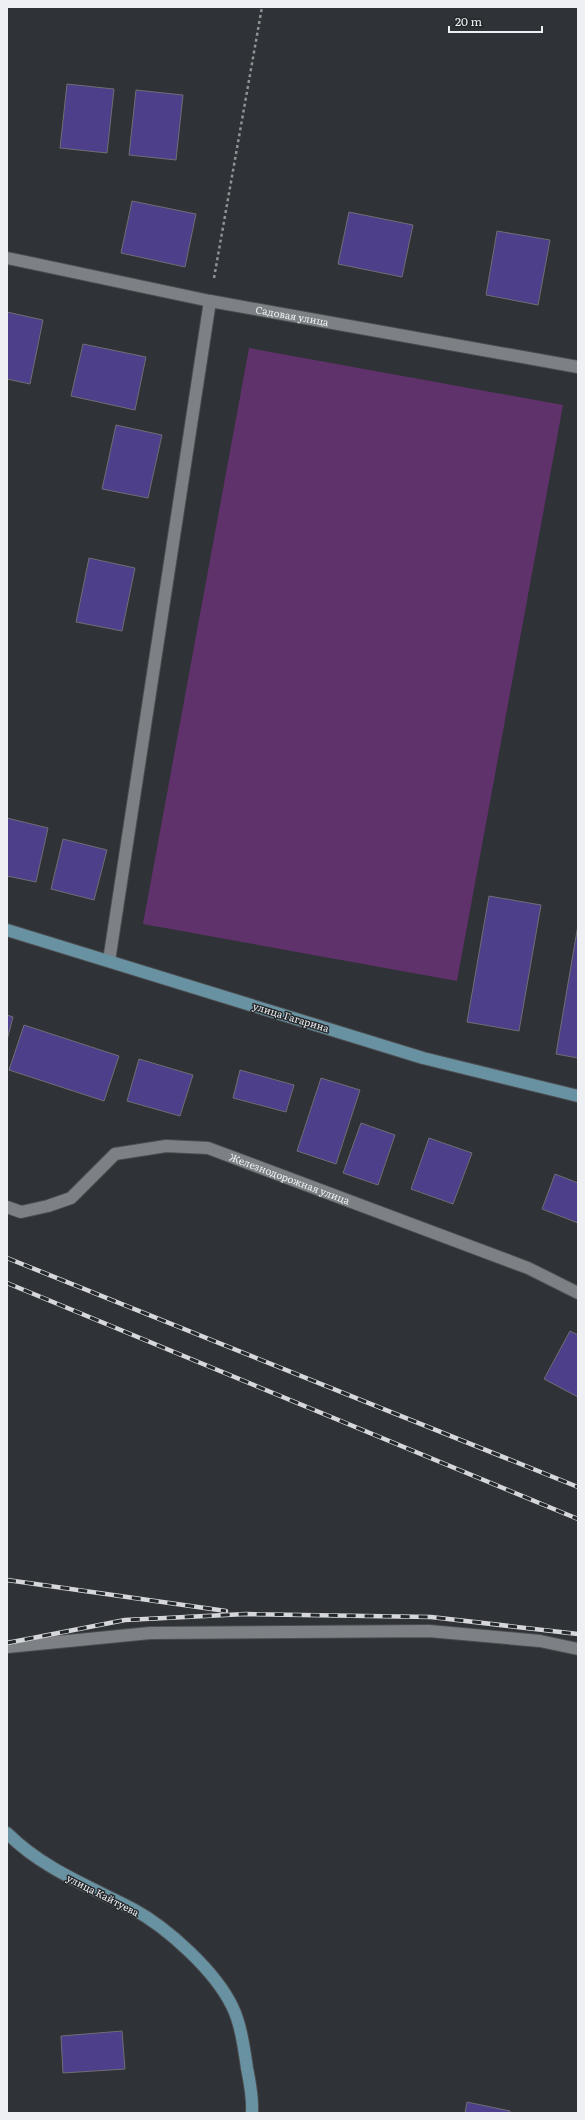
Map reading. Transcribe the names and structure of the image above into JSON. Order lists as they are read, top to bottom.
{
  "streets": {
    "main road": ["улица Гагарина", "улица Кайтуева"],
    "street": ["Садовая улица", "Железнодорожная улица"]
  },
  "scale_bar": "20 m"
}
